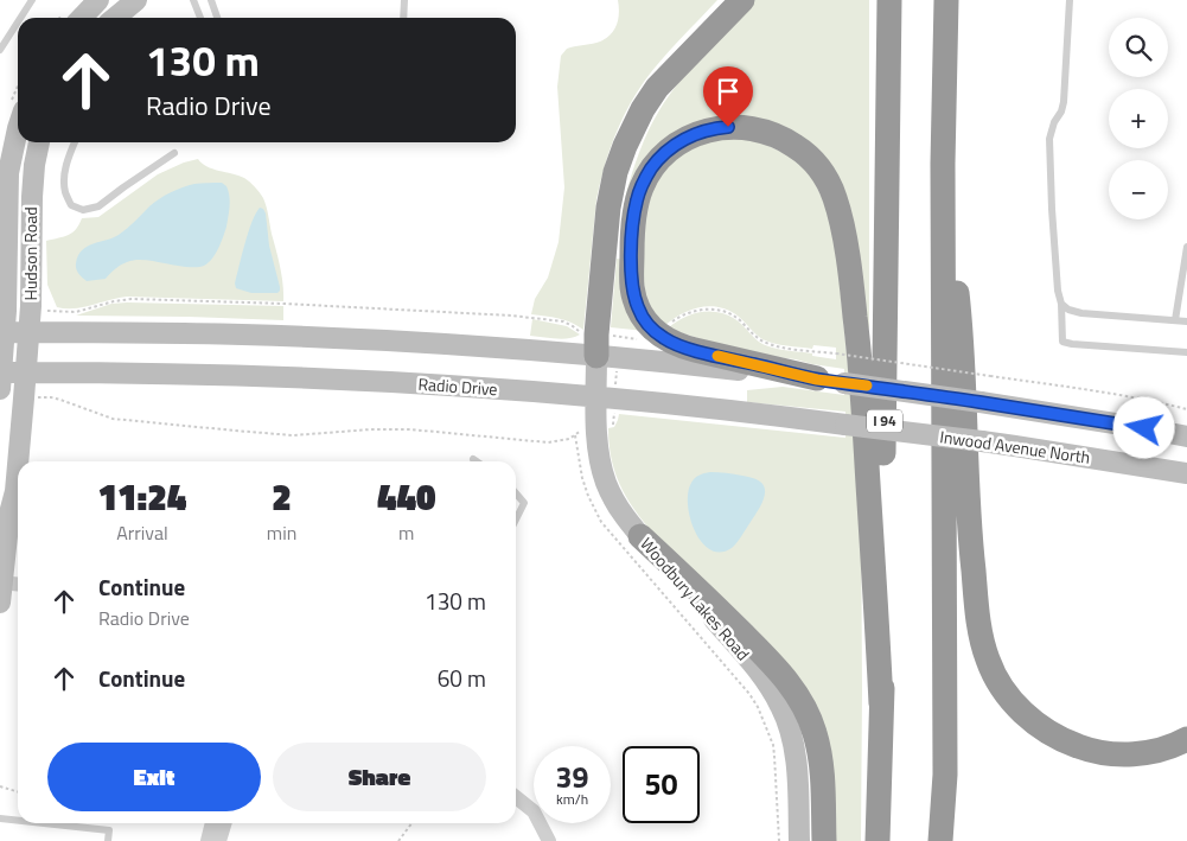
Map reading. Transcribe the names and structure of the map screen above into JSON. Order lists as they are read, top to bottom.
{
  "streets": {
    "highway": ["I 94"],
    "main road": [
      "Hudson Road",
      "Radio Drive",
      "Inwood Avenue North",
      "Woodbury Lakes Road"
    ]
  },
  "crossings": [
    ["Hudson Road", "Radio Drive"],
    ["Radio Drive", "Inwood Avenue North"],
    ["Radio Drive", "Woodbury Lakes Road"]
  ],
  "page": {
    "map_buttons": ["+", "−"],
    "turn": ["130 m", "Radio Drive"],
    "eta": [
      "11:24",
      "Arrival",
      "2",
      "min",
      "440",
      "m"
    ],
    "list": [
      {
        "name": "Continue",
        "note": "Radio Drive",
        "value": "130 m"
      },
      {
        "name": "Continue",
        "value": "60 m"
      }
    ],
    "buttons": ["Exit", "Share"],
    "speed": "39 km/h",
    "limit": "50"
  }
}
